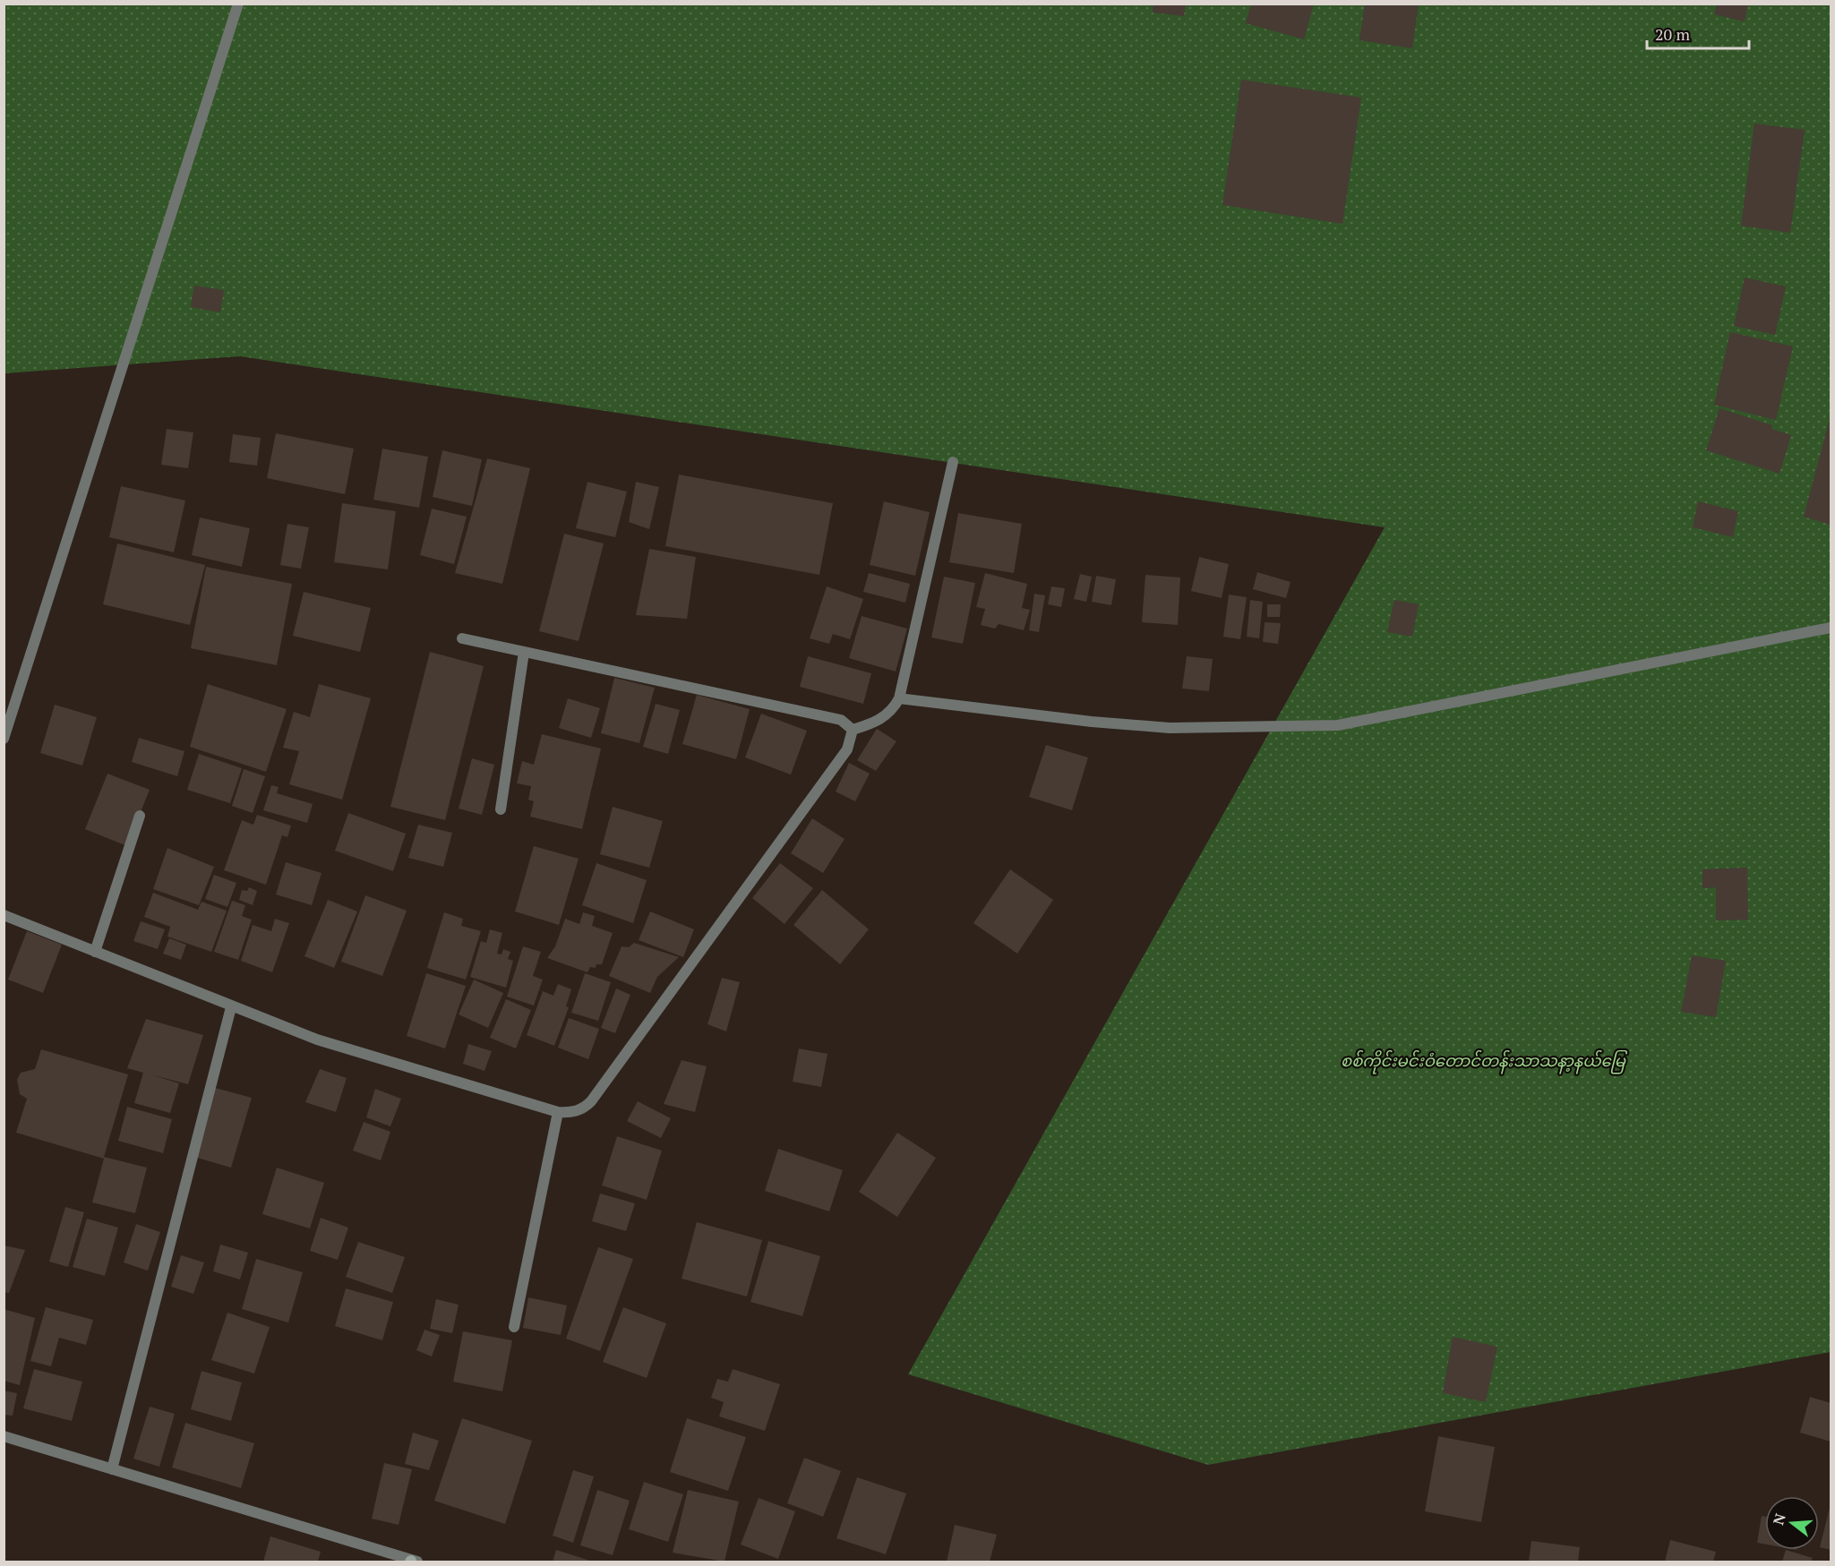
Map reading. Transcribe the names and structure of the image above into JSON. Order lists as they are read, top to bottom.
{
  "parks": ["စစ်ကိုင်းမင်းဝံတောင်တန်းသာသနာ့နယ်မြေ"],
  "scale_bar": "20 m",
  "north": "left"
}
